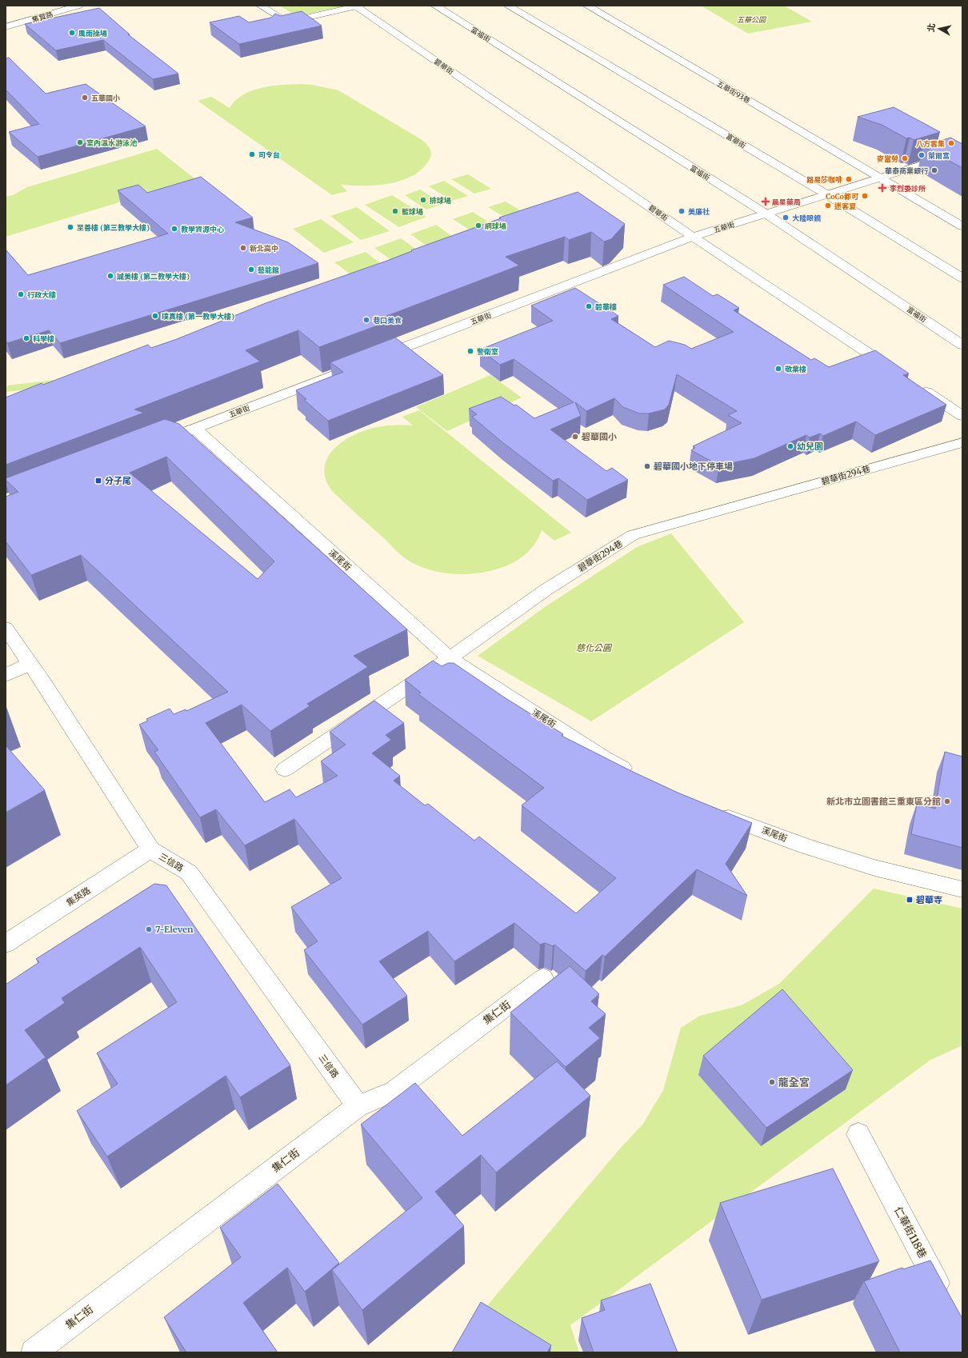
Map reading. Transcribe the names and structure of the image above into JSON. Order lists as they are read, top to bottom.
{
  "streets": {
    "street": [
      "集賢路",
      "富福街",
      "碧華街",
      "五華街93巷",
      "富華街",
      "五華街",
      "碧華街294巷",
      "溪尾街",
      "三信路",
      "集英路",
      "集仁街",
      "仁華街118巷"
    ]
  },
  "crossings": [
    ["富福街", "五華街"],
    ["碧華街", "五華街"],
    ["五華街93巷", "五華街"],
    ["富華街", "五華街"],
    ["五華街", "溪尾街"],
    ["碧華街294巷", "溪尾街"],
    ["三信路", "集英路"],
    ["三信路", "集仁街"]
  ],
  "parks": ["五華公園", "慈化公園"],
  "places": {
    "other": [
      "風雨操場",
      "五華國小",
      "室內溫水游泳池",
      "八方雲集",
      "司令台",
      "萊爾富",
      "麥當勞",
      "華泰商業銀行",
      "路易莎咖啡",
      "CoCo都可",
      "排球場",
      "迷客夏",
      "籃球場",
      "美廉社",
      "大陸眼鏡",
      "網球場",
      "至善樓 (第三教學大樓)",
      "教學資源中心",
      "新北高中",
      "藝能館",
      "誠美樓 (第二教學大樓)",
      "行政大樓",
      "碧華樓",
      "璞真樓 (第一教學大樓)",
      "巷口美食",
      "科學樓",
      "警衛室",
      "敬業樓",
      "碧華國小",
      "幼兒園",
      "碧華國小地下停車場",
      "新北市立圖書館三重東區分館",
      "7-Eleven",
      "龍全宮"
    ],
    "health": ["李烈委診所", "晨星藥局"],
    "transit": ["分子尾", "碧華寺"]
  },
  "north": "left"
}
